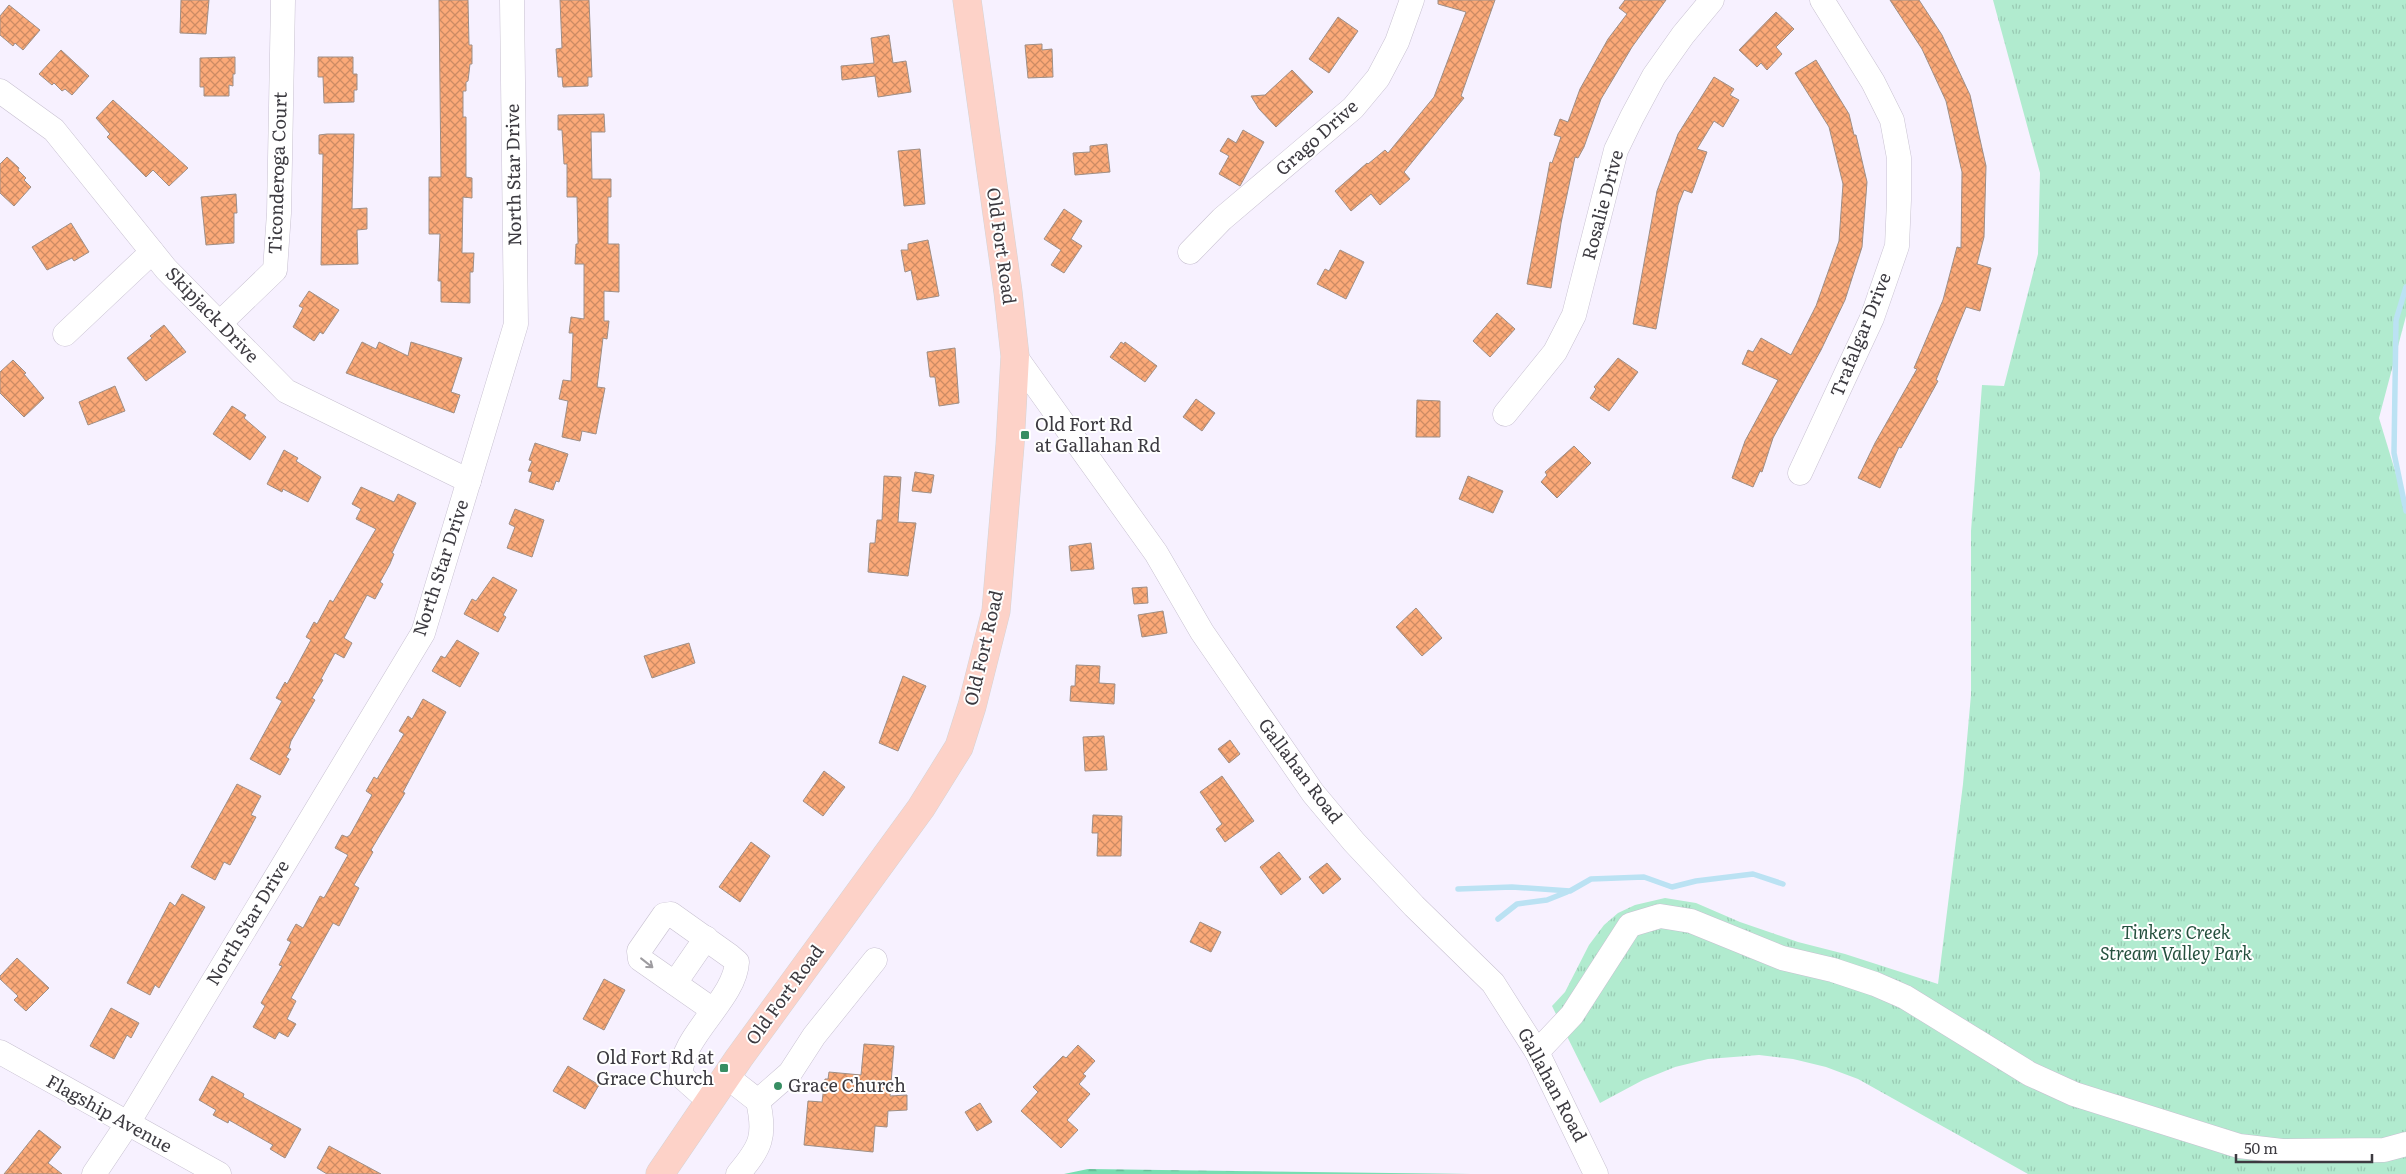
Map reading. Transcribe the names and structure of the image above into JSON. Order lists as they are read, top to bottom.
{
  "streets": {
    "main road": ["Old Fort Road"],
    "street": [
      "Grago Drive",
      "Ticonderoga Court",
      "North Star Drive",
      "Rosalie Drive",
      "Skipjack Drive",
      "Trafalgar Drive",
      "Gallahan Road",
      "Flagship Avenue"
    ]
  },
  "crossings": [
    ["Ticonderoga Court", "Skipjack Drive"],
    ["North Star Drive", "Skipjack Drive"],
    ["North Star Drive", "Flagship Avenue"],
    ["Old Fort Road", "Gallahan Road"]
  ],
  "parks": ["Tinkers Creek Stream Valley Park"],
  "places": {
    "transit": ["Old Fort Rd at Gallahan Rd", "Old Fort Rd at Grace Church"],
    "other": ["Grace Church"]
  },
  "scale_bar": "50 m"
}
